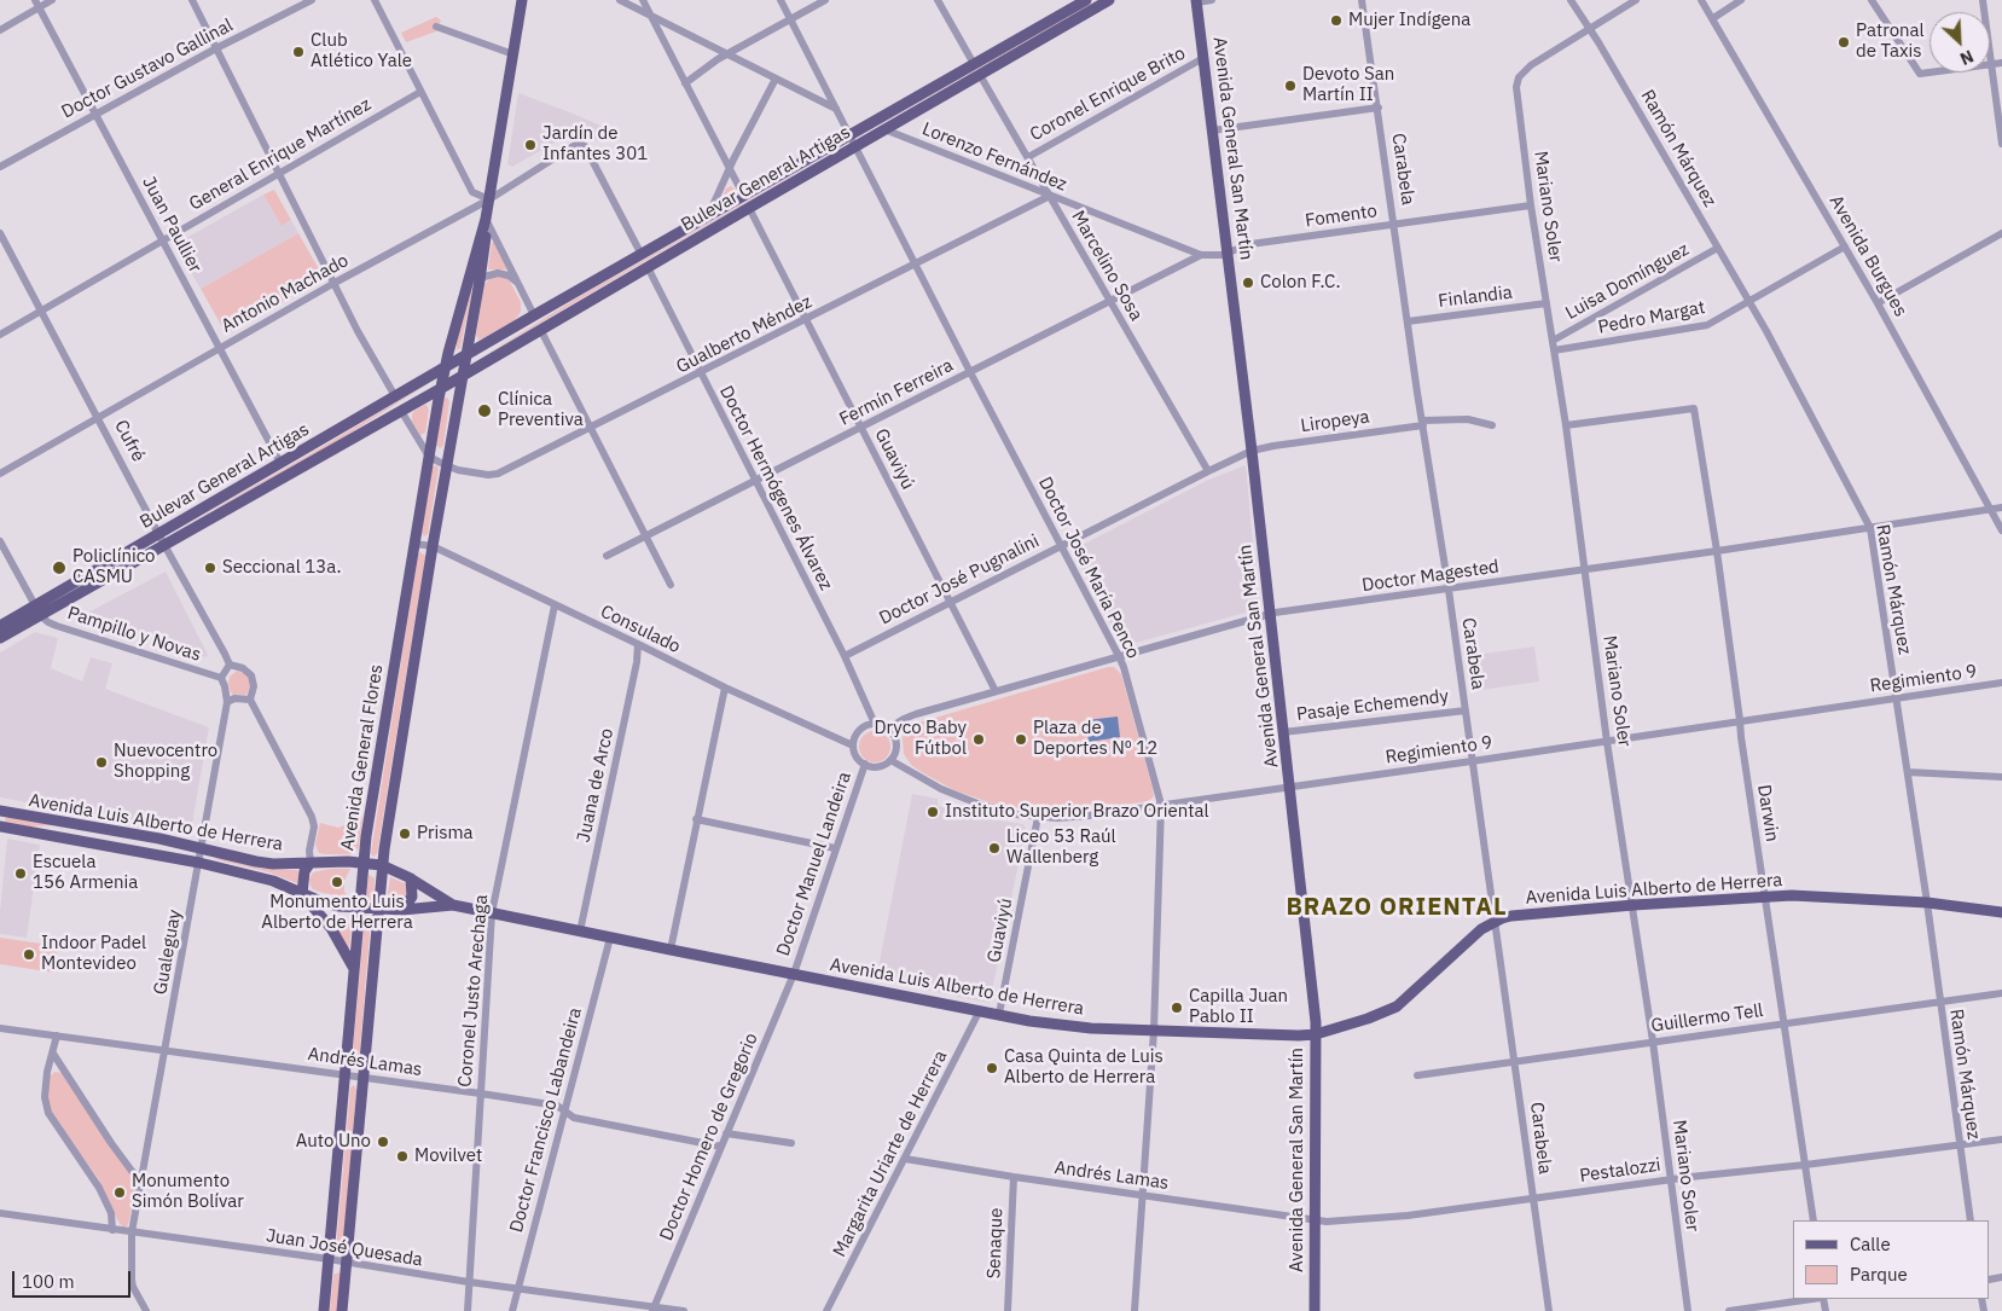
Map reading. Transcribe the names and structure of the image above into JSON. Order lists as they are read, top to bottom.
{
  "streets": {
    "main road": [
      "Avenida General San Martín",
      "Bulevar General Artigas",
      "Cufré",
      "Avenida General Flores",
      "Avenida Luis Alberto de Herrera"
    ],
    "street": [
      "Doctor Gustavo Gallinal",
      "Coronel Enrique Brito",
      "Ramón Márquez",
      "General Enrique Martínez",
      "Lorenzo Fernández",
      "Carabela",
      "Mariano Soler",
      "Fomento",
      "Juan Paullier",
      "Avenida Burgues",
      "Marcelino Sosa",
      "Luisa Domínguez",
      "Antonio Machado",
      "Finlandia",
      "Pedro Margat",
      "Gualberto Méndez",
      "Fermín Ferreira",
      "Liropeya",
      "Guaviyú",
      "Doctor Hermógenes Álvarez",
      "Doctor José María Penco",
      "Doctor Magested",
      "Doctor José Pugnalini",
      "Consulado",
      "Pampillo y Novas",
      "Regimiento 9",
      "Pasaje Echemendy",
      "Juana de Arco",
      "Darwin",
      "Doctor Manuel Landeira",
      "Gualeguay",
      "Coronel Justo Arechaga",
      "Guillermo Tell",
      "Andrés Lamas",
      "Doctor Francisco Labandeira",
      "Doctor Homero de Gregorio",
      "Margarita Uriarte de Herrera",
      "Pestalozzi",
      "Senaque",
      "Juan José Quesada"
    ]
  },
  "crossings": [
    ["Doctor Gustavo Gallinal", "Juan Paullier"],
    ["Coronel Enrique Brito", "Avenida General San Martín"],
    ["Coronel Enrique Brito", "Marcelino Sosa"],
    ["Avenida General San Martín", "Lorenzo Fernández"],
    ["Avenida General San Martín", "Fomento"],
    ["Avenida General San Martín", "Liropeya"],
    ["Avenida General San Martín", "Doctor Magested"],
    ["Avenida General San Martín", "Doctor José Pugnalini"],
    ["Avenida General San Martín", "Regimiento 9"],
    ["Avenida General San Martín", "Pasaje Echemendy"],
    ["Avenida General San Martín", "Avenida Luis Alberto de Herrera"],
    ["Avenida General San Martín", "Andrés Lamas"],
    ["Avenida General San Martín", "Pestalozzi"],
    ["Ramón Márquez", "Mariano Soler"],
    ["Ramón Márquez", "Luisa Domínguez"],
    ["Ramón Márquez", "Pedro Margat"],
    ["Ramón Márquez", "Doctor Magested"],
    ["Ramón Márquez", "Regimiento 9"],
    ["Ramón Márquez", "Avenida Luis Alberto de Herrera"],
    ["Ramón Márquez", "Guillermo Tell"],
    ["Ramón Márquez", "Pestalozzi"],
    ["General Enrique Martínez", "Juan Paullier"],
    ["General Enrique Martínez", "Cufré"],
    ["Lorenzo Fernández", "Bulevar General Artigas"],
    ["Lorenzo Fernández", "Fomento"],
    ["Lorenzo Fernández", "Marcelino Sosa"],
    ["Lorenzo Fernández", "Gualberto Méndez"],
    ["Lorenzo Fernández", "Fermín Ferreira"],
    ["Carabela", "Fomento"],
    ["Carabela", "Finlandia"],
    ["Carabela", "Liropeya"],
    ["Carabela", "Doctor Magested"],
    ["Carabela", "Regimiento 9"],
    ["Carabela", "Pasaje Echemendy"],
    ["Carabela", "Avenida Luis Alberto de Herrera"],
    ["Carabela", "Guillermo Tell"],
    ["Carabela", "Pestalozzi"],
    ["Bulevar General Artigas", "Juan Paullier"],
    ["Bulevar General Artigas", "Marcelino Sosa"],
    ["Bulevar General Artigas", "Antonio Machado"],
    ["Bulevar General Artigas", "Cufré"],
    ["Bulevar General Artigas", "Guaviyú"],
    ["Bulevar General Artigas", "Doctor Hermógenes Álvarez"],
    ["Bulevar General Artigas", "Doctor José María Penco"],
    ["Bulevar General Artigas", "Pampillo y Novas"],
    ["Bulevar General Artigas", "Avenida General Flores"],
    ["Mariano Soler", "Fomento"],
    ["Mariano Soler", "Luisa Domínguez"],
    ["Mariano Soler", "Finlandia"],
    ["Mariano Soler", "Pedro Margat"],
    ["Mariano Soler", "Doctor Magested"],
    ["Mariano Soler", "Regimiento 9"],
    ["Mariano Soler", "Darwin"],
    ["Mariano Soler", "Avenida Luis Alberto de Herrera"],
    ["Mariano Soler", "Guillermo Tell"],
    ["Mariano Soler", "Pestalozzi"],
    ["Juan Paullier", "Antonio Machado"],
    ["Avenida Burgues", "Pedro Margat"],
    ["Avenida Burgues", "Doctor Magested"],
    ["Marcelino Sosa", "Gualberto Méndez"],
    ["Marcelino Sosa", "Fermín Ferreira"],
    ["Marcelino Sosa", "Doctor José Pugnalini"],
    ["Antonio Machado", "Cufré"],
    ["Antonio Machado", "Avenida General Flores"],
    ["Gualberto Méndez", "Guaviyú"],
    ["Gualberto Méndez", "Doctor Hermógenes Álvarez"],
    ["Gualberto Méndez", "Doctor José María Penco"],
    ["Gualberto Méndez", "Avenida General Flores"],
    ["Fermín Ferreira", "Guaviyú"],
    ["Fermín Ferreira", "Doctor Hermógenes Álvarez"],
    ["Fermín Ferreira", "Doctor José María Penco"],
    ["Liropeya", "Doctor José Pugnalini"],
    ["Cufré", "Avenida Luis Alberto de Herrera"],
    ["Guaviyú", "Doctor Magested"],
    ["Guaviyú", "Doctor José Pugnalini"],
    ["Guaviyú", "Regimiento 9"],
    ["Guaviyú", "Avenida Luis Alberto de Herrera"],
    ["Doctor Hermógenes Álvarez", "Doctor Magested"],
    ["Doctor Hermógenes Álvarez", "Doctor José Pugnalini"],
    ["Doctor Hermógenes Álvarez", "Consulado"],
    ["Doctor Hermógenes Álvarez", "Regimiento 9"],
    ["Doctor Hermógenes Álvarez", "Doctor Manuel Landeira"],
    ["Doctor José María Penco", "Doctor Magested"],
    ["Doctor José María Penco", "Doctor José Pugnalini"],
    ["Doctor José María Penco", "Regimiento 9"],
    ["Doctor José María Penco", "Avenida Luis Alberto de Herrera"],
    ["Doctor José María Penco", "Andrés Lamas"],
    ["Doctor Magested", "Consulado"],
    ["Doctor Magested", "Regimiento 9"],
    ["Doctor Magested", "Darwin"],
    ["Doctor Magested", "Doctor Manuel Landeira"],
    ["Consulado", "Regimiento 9"],
    ["Consulado", "Avenida General Flores"],
    ["Consulado", "Juana de Arco"],
    ["Consulado", "Doctor Manuel Landeira"],
    ["Consulado", "Coronel Justo Arechaga"],
    ["Pampillo y Novas", "Gualeguay"],
    ["Regimiento 9", "Darwin"],
    ["Regimiento 9", "Doctor Manuel Landeira"],
    ["Avenida General Flores", "Avenida Luis Alberto de Herrera"],
    ["Avenida General Flores", "Andrés Lamas"],
    ["Avenida General Flores", "Juan José Quesada"],
    ["Juana de Arco", "Avenida Luis Alberto de Herrera"],
    ["Darwin", "Avenida Luis Alberto de Herrera"],
    ["Darwin", "Guillermo Tell"],
    ["Darwin", "Pestalozzi"],
    ["Avenida Luis Alberto de Herrera", "Doctor Manuel Landeira"],
    ["Avenida Luis Alberto de Herrera", "Gualeguay"],
    ["Avenida Luis Alberto de Herrera", "Coronel Justo Arechaga"],
    ["Avenida Luis Alberto de Herrera", "Doctor Francisco Labandeira"],
    ["Avenida Luis Alberto de Herrera", "Doctor Homero de Gregorio"],
    ["Avenida Luis Alberto de Herrera", "Margarita Uriarte de Herrera"],
    ["Doctor Manuel Landeira", "Doctor Homero de Gregorio"],
    ["Gualeguay", "Andrés Lamas"],
    ["Gualeguay", "Juan José Quesada"],
    ["Coronel Justo Arechaga", "Andrés Lamas"],
    ["Coronel Justo Arechaga", "Juan José Quesada"],
    ["Andrés Lamas", "Doctor Francisco Labandeira"],
    ["Andrés Lamas", "Doctor Homero de Gregorio"],
    ["Andrés Lamas", "Margarita Uriarte de Herrera"],
    ["Andrés Lamas", "Pestalozzi"],
    ["Andrés Lamas", "Senaque"],
    ["Doctor Francisco Labandeira", "Juan José Quesada"],
    ["Doctor Homero de Gregorio", "Juan José Quesada"]
  ],
  "districts": ["BRAZO ORIENTAL"],
  "places": [
    "Mujer Indígena",
    "Patronal de Taxis",
    "Club Atlético Yale",
    "Devoto San Martín II",
    "Jardín de Infantes 301",
    "Colon F.C.",
    "Clínica Preventiva",
    "Policlínico CASMU",
    "Seccional 13a.",
    "Dryco Baby Fútbol",
    "Plaza de Deportes Nº 12",
    "Nuevocentro Shopping",
    "Instituto Superior Brazo Oriental",
    "Prisma",
    "Liceo 53 Raúl Wallenberg",
    "Escuela 156 Armenia",
    "Monumento Luis Alberto de Herrera",
    "Indoor Padel Montevideo",
    "Capilla Juan Pablo II",
    "Casa Quinta de Luis Alberto de Herrera",
    "Auto Uno",
    "Movilvet",
    "Monumento Simón Bolívar"
  ],
  "legend": ["Calle", "Parque"],
  "scale_bar": "100 m",
  "north": "bottom right"
}
